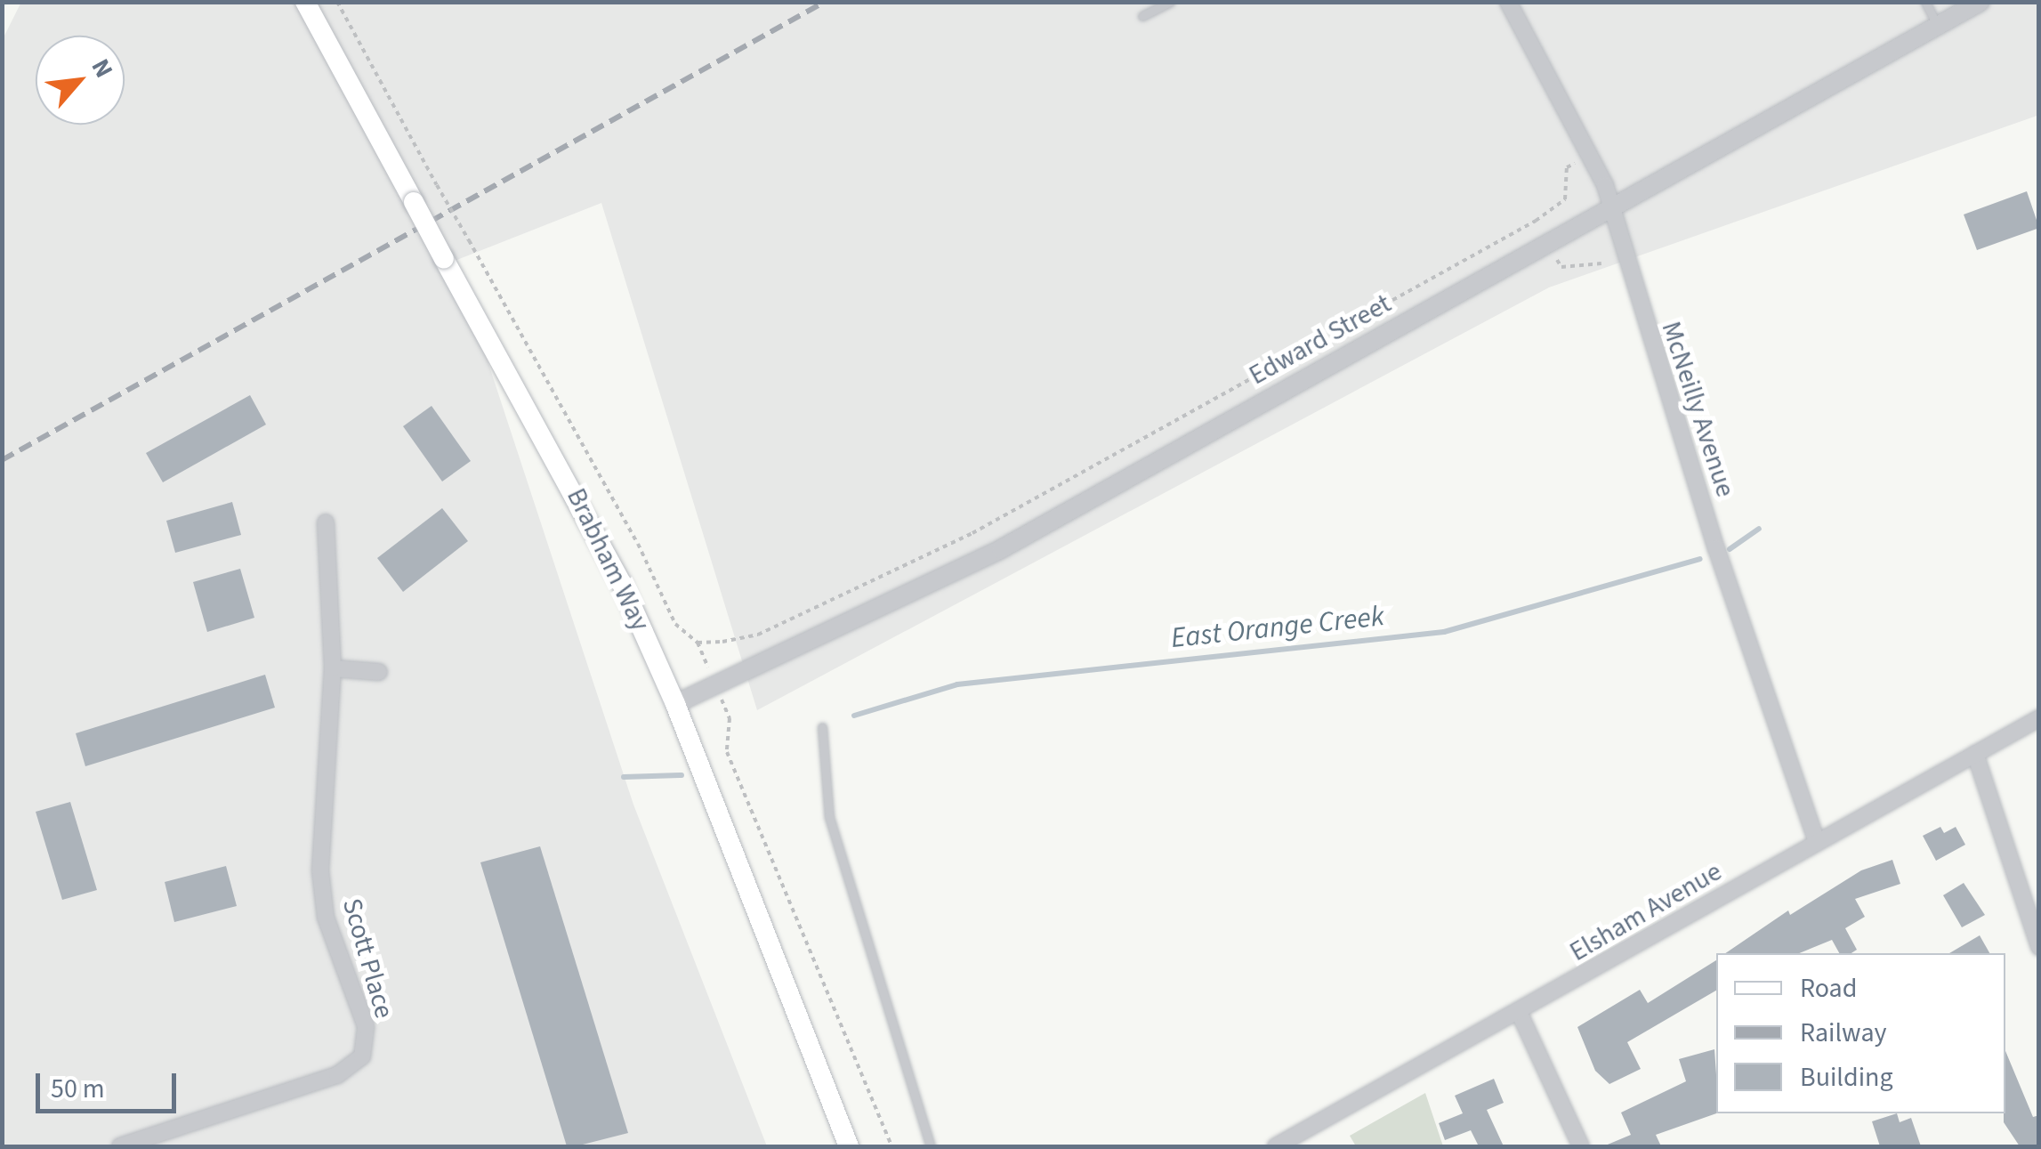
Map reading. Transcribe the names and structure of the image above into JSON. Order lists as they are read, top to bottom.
{
  "streets": {
    "main road": ["Brabham Way"],
    "street": [
      "Edward Street",
      "McNeilly Avenue",
      "Elsham Avenue",
      "Scott Place"
    ]
  },
  "crossings": [
    ["Edward Street", "McNeilly Avenue"],
    ["Edward Street", "Brabham Way"],
    ["McNeilly Avenue", "Elsham Avenue"]
  ],
  "water": ["East Orange Creek"],
  "legend": ["Road", "Railway", "Building"],
  "scale_bar": "50 m",
  "north": "top right"
}
